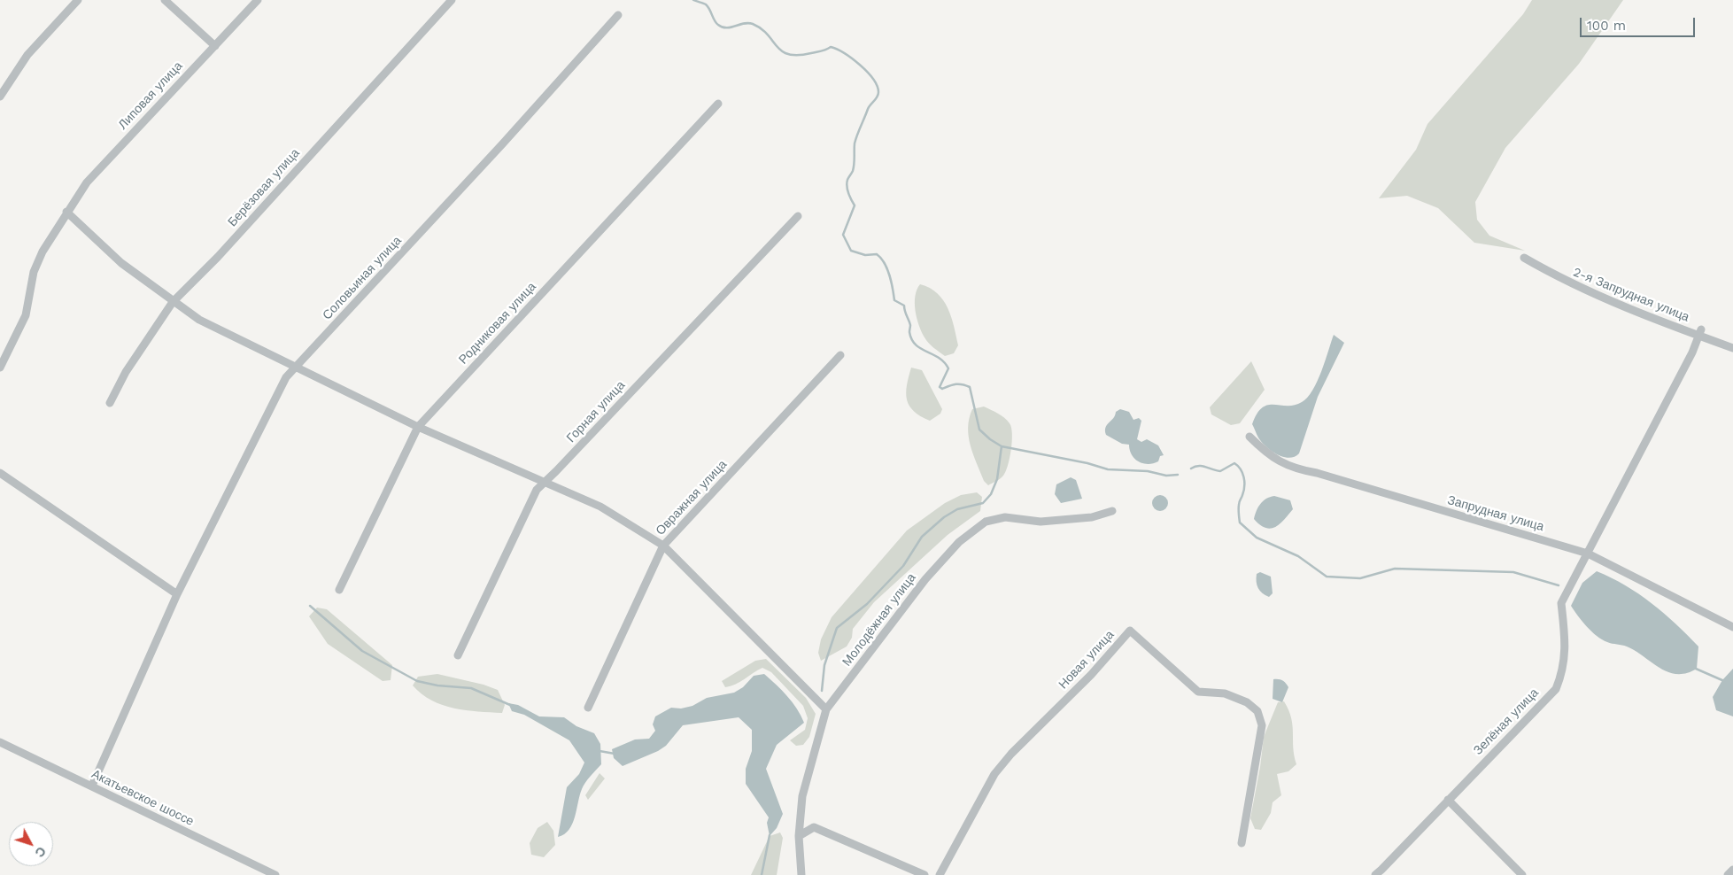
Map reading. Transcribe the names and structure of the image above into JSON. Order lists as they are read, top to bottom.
{
  "streets": {
    "street": [
      "Липовая улица",
      "Берёзовая улица",
      "Соловьиная улица",
      "2-я Запрудная улица",
      "Родниковая улица",
      "Горная улица",
      "Овражная улица",
      "Запрудная улица",
      "Молодёжная улица",
      "Новая улица",
      "Зелёная улица",
      "Акатьевское шоссе"
    ]
  },
  "crossings": [
    ["Соловьиная улица", "Акатьевское шоссе"],
    ["2-я Запрудная улица", "Зелёная улица"],
    ["Запрудная улица", "Зелёная улица"]
  ],
  "scale_bar": "100 m",
  "north": "bottom right"
}
